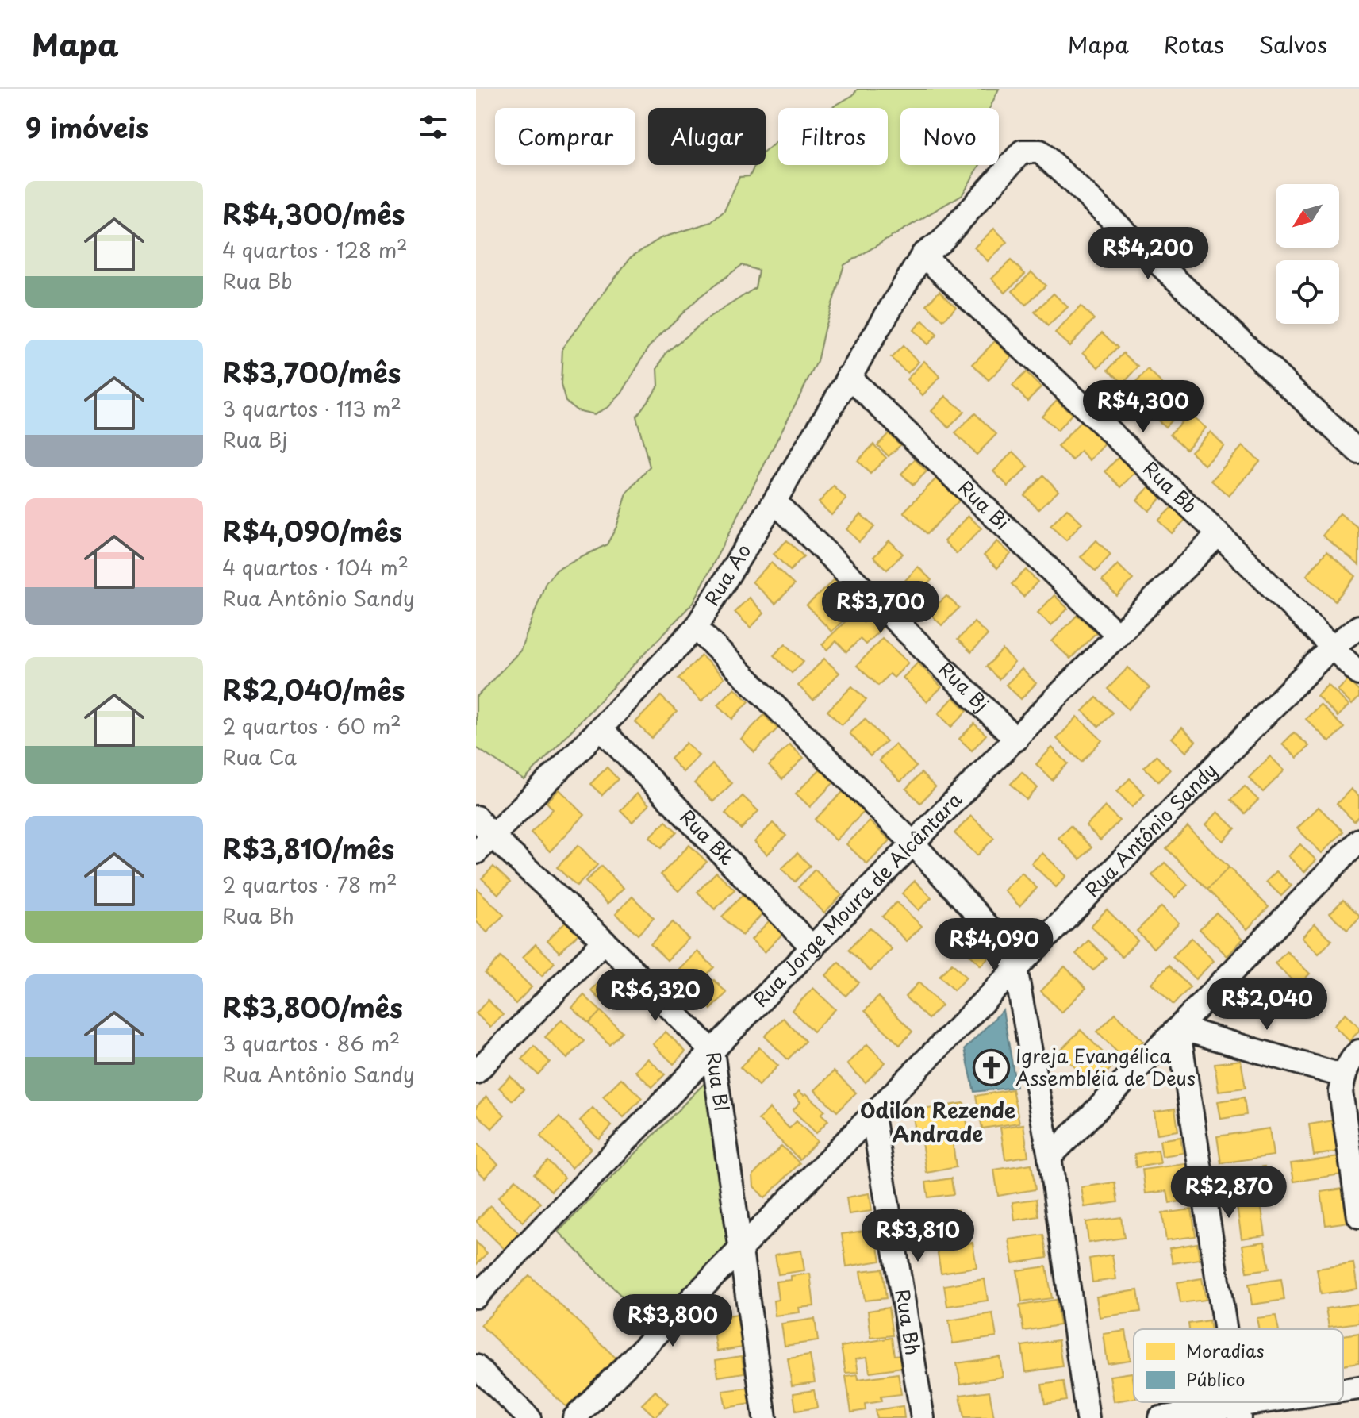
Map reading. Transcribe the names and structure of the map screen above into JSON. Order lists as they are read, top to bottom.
{
  "streets": {
    "street": [
      "Rua Bb",
      "Rua Bi",
      "Rua Ao",
      "Rua Bj",
      "Rua Antônio Sandy",
      "Rua Bk",
      "Rua Jorge Moura de Alcântara",
      "Rua Bl",
      "Rua Bh"
    ]
  },
  "crossings": [
    ["Rua Bb", "Rua Ao"],
    ["Rua Bb", "Rua Antônio Sandy"],
    ["Rua Bb", "Rua Jorge Moura de Alcântara"],
    ["Rua Bi", "Rua Ao"],
    ["Rua Bi", "Rua Jorge Moura de Alcântara"],
    ["Rua Ao", "Rua Bj"],
    ["Rua Ao", "Rua Bk"],
    ["Rua Ao", "Rua Bl"],
    ["Rua Bj", "Rua Jorge Moura de Alcântara"],
    ["Rua Antônio Sandy", "Rua Bl"],
    ["Rua Antônio Sandy", "Rua Bh"],
    ["Rua Bk", "Rua Jorge Moura de Alcântara"],
    ["Rua Jorge Moura de Alcântara", "Rua Bl"]
  ],
  "districts": ["Odilon Rezende Andrade"],
  "places": {
    "church": ["Igreja Evangélica Assembléia de Deus"]
  },
  "legend": ["Moradias", "Público"],
  "north": "bottom left",
  "page": {
    "header": "Mapa",
    "nav": ["Mapa", "Rotas", "Salvos"],
    "heading": "9 imóveis",
    "chip": [
      "Comprar",
      "Alugar",
      "Filtros",
      "Novo"
    ],
    "list": [
      {
        "name": "R$4,300/mês",
        "note": "4 quartos · 128 m² · Rua Bb"
      },
      {
        "name": "R$3,700/mês",
        "note": "3 quartos · 113 m² · Rua Bj"
      },
      {
        "name": "R$4,090/mês",
        "note": "4 quartos · 104 m² · Rua Antônio Sandy"
      },
      {
        "name": "R$2,040/mês",
        "note": "2 quartos · 60 m² · Rua Ca"
      },
      {
        "name": "R$3,810/mês",
        "note": "2 quartos · 78 m² · Rua Bh"
      },
      {
        "name": "R$3,800/mês",
        "note": "3 quartos · 86 m² · Rua Antônio Sandy"
      }
    ],
    "price": [
      "R$4,200",
      "R$4,300",
      "R$3,700",
      "R$4,090",
      "R$6,320",
      "R$2,040",
      "R$2,870",
      "R$3,810",
      "R$3,800"
    ]
  }
}
